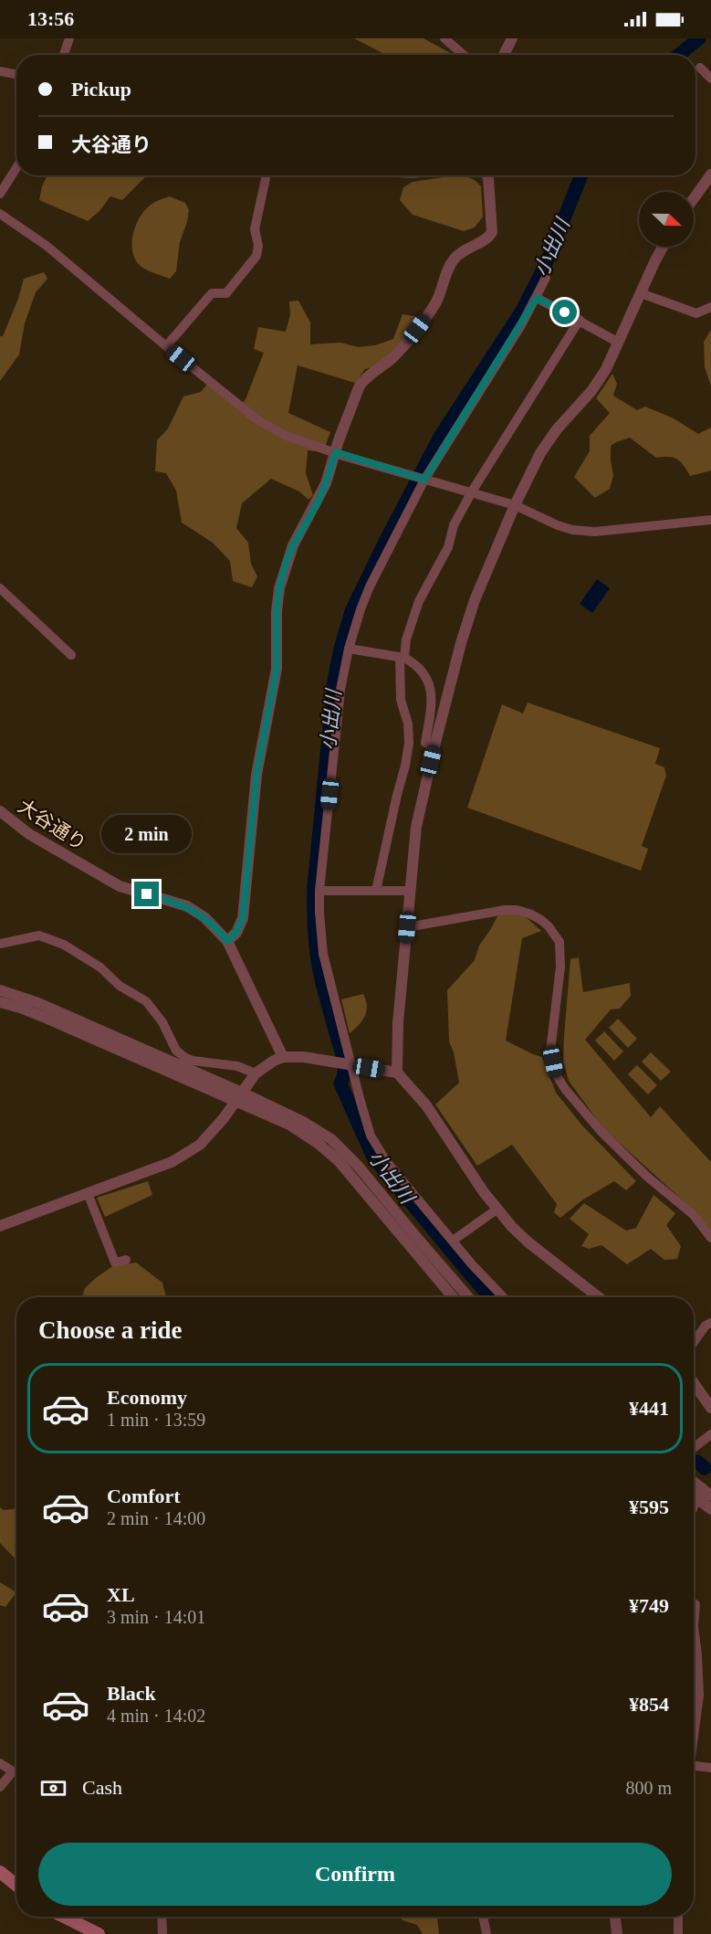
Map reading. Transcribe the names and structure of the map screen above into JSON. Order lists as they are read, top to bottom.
{
  "streets": {
    "street": ["大谷通り"]
  },
  "water": ["小出川"],
  "north": "right",
  "page": {
    "status": "13:56",
    "banner": ["Pickup", "大谷通り"],
    "bubble": "2 min",
    "heading": "Choose a ride",
    "list": [
      {
        "name": "Economy",
        "note": "1 min · 13:59",
        "value": "¥441"
      },
      {
        "name": "Comfort",
        "note": "2 min · 14:00",
        "value": "¥595"
      },
      {
        "name": "XL",
        "note": "3 min · 14:01",
        "value": "¥749"
      },
      {
        "name": "Black",
        "note": "4 min · 14:02",
        "value": "¥854"
      }
    ],
    "pay": ["Cash", "800 m"],
    "buttons": "Confirm"
  }
}
